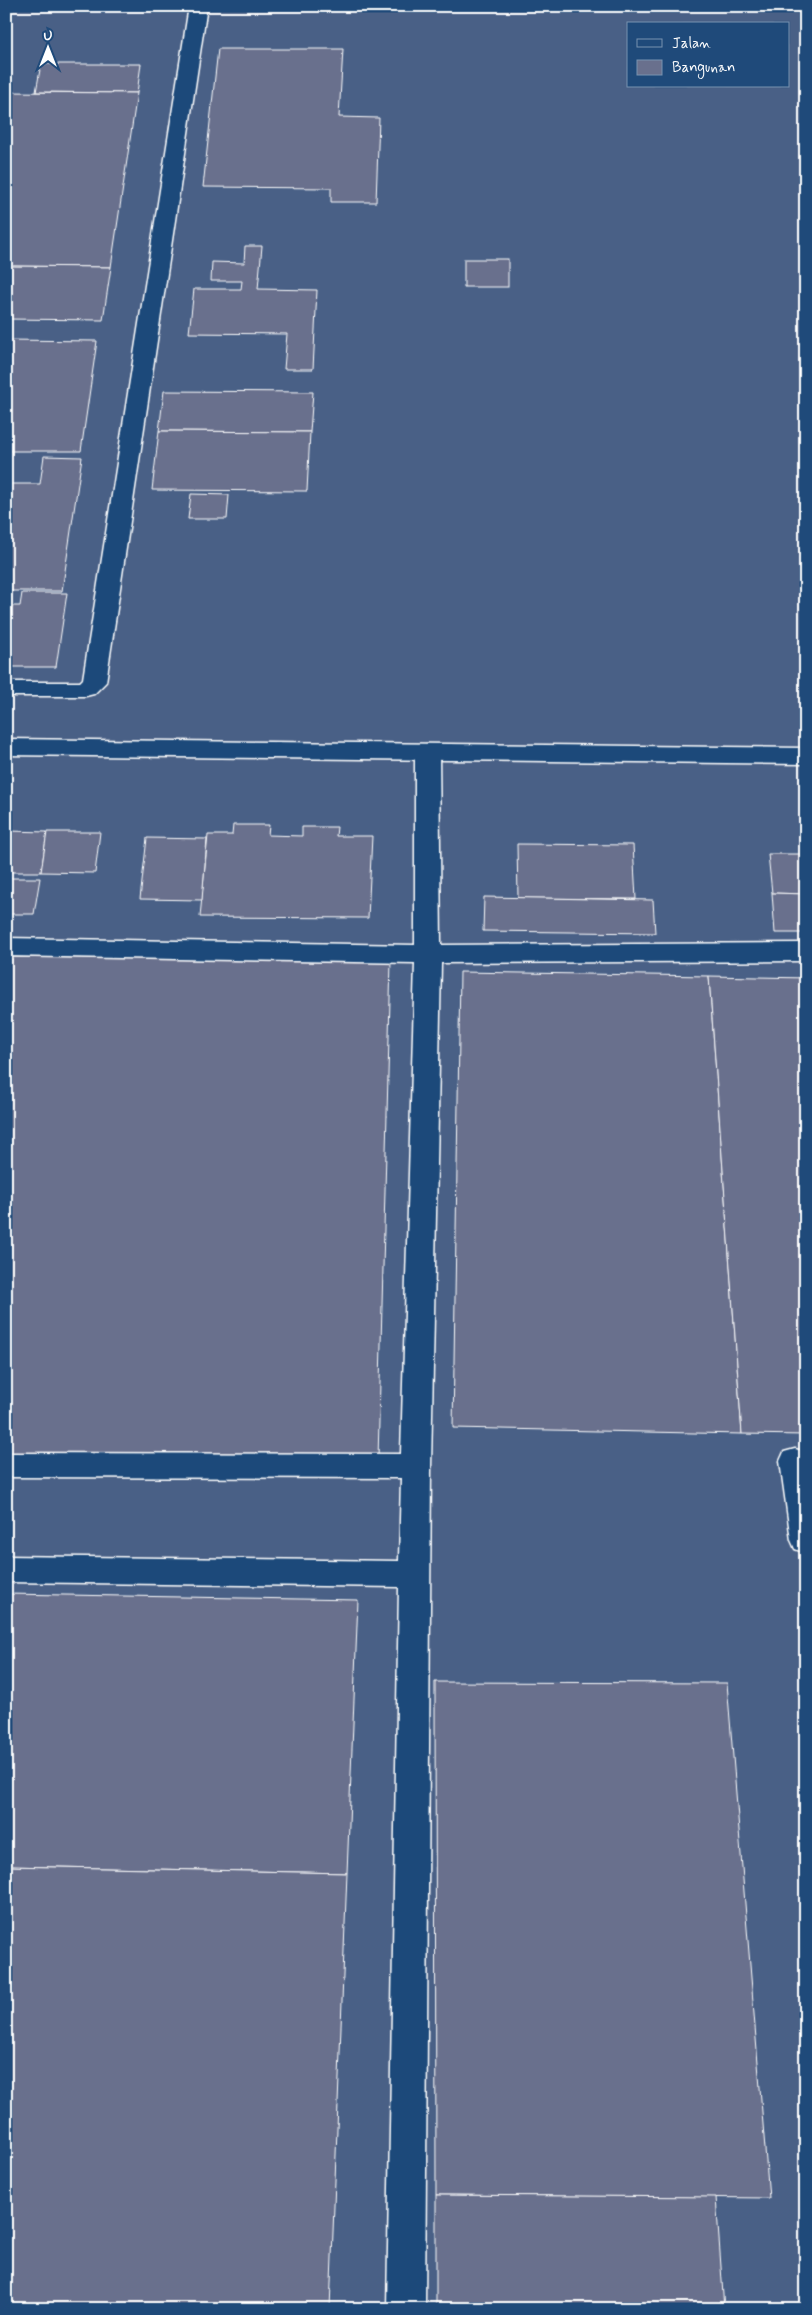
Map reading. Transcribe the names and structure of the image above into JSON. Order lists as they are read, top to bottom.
{
  "legend": ["Jalan", "Bangunan"],
  "north": "top"
}
